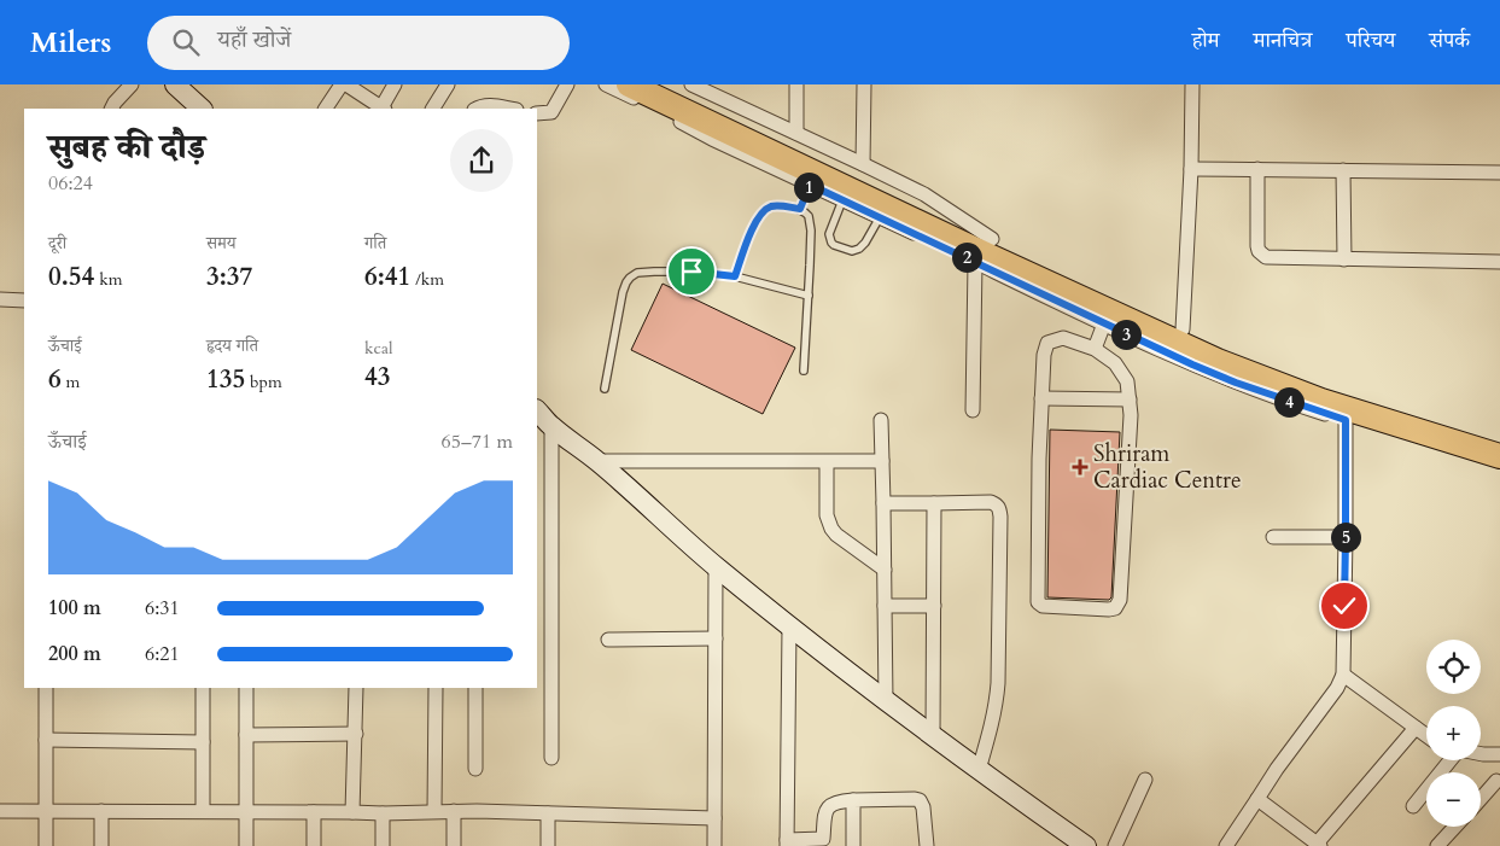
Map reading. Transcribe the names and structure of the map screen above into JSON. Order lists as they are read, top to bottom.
{
  "places": {
    "health": ["Shriram Cardiac Centre"]
  },
  "page": {
    "header": "Milers",
    "search": "यहाँ खोजें",
    "nav": [
      "होम",
      "मानचित्र",
      "परिचय",
      "संपर्क"
    ],
    "heading": ["सुबह की दौड़", "06:24"],
    "pins": [
      "1",
      "2",
      "3",
      "4",
      "5"
    ],
    "stats": [
      ["दूरी", "0.54 km"],
      ["समय", "3:37"],
      ["गति", "6:41 /km"],
      ["ऊँचाई", "6 m"],
      ["हृदय गति", "135 bpm"],
      ["kcal", "43"]
    ],
    "chart": ["ऊँचाई", "65–71 m"],
    "list": [
      {
        "name": "100 m",
        "note": "6:31"
      },
      {
        "name": "200 m",
        "note": "6:21"
      }
    ],
    "map_buttons": ["+", "−"]
  }
}
